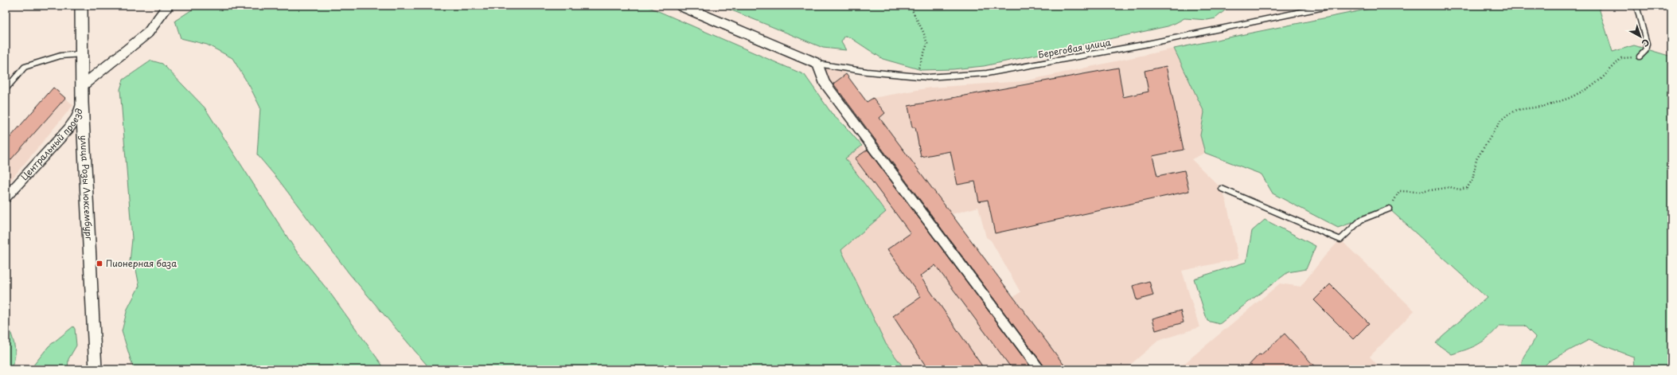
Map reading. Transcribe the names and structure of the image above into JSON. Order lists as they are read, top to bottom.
{
  "streets": {
    "street": ["Центральный проезд", "улица Розы Люксембург"],
    "lane": ["Береговая улица"]
  },
  "crossings": [
    ["Центральный проезд", "улица Розы Люксембург"]
  ],
  "places": {
    "transit": ["Пионерная база"]
  },
  "north": "bottom right"
}
